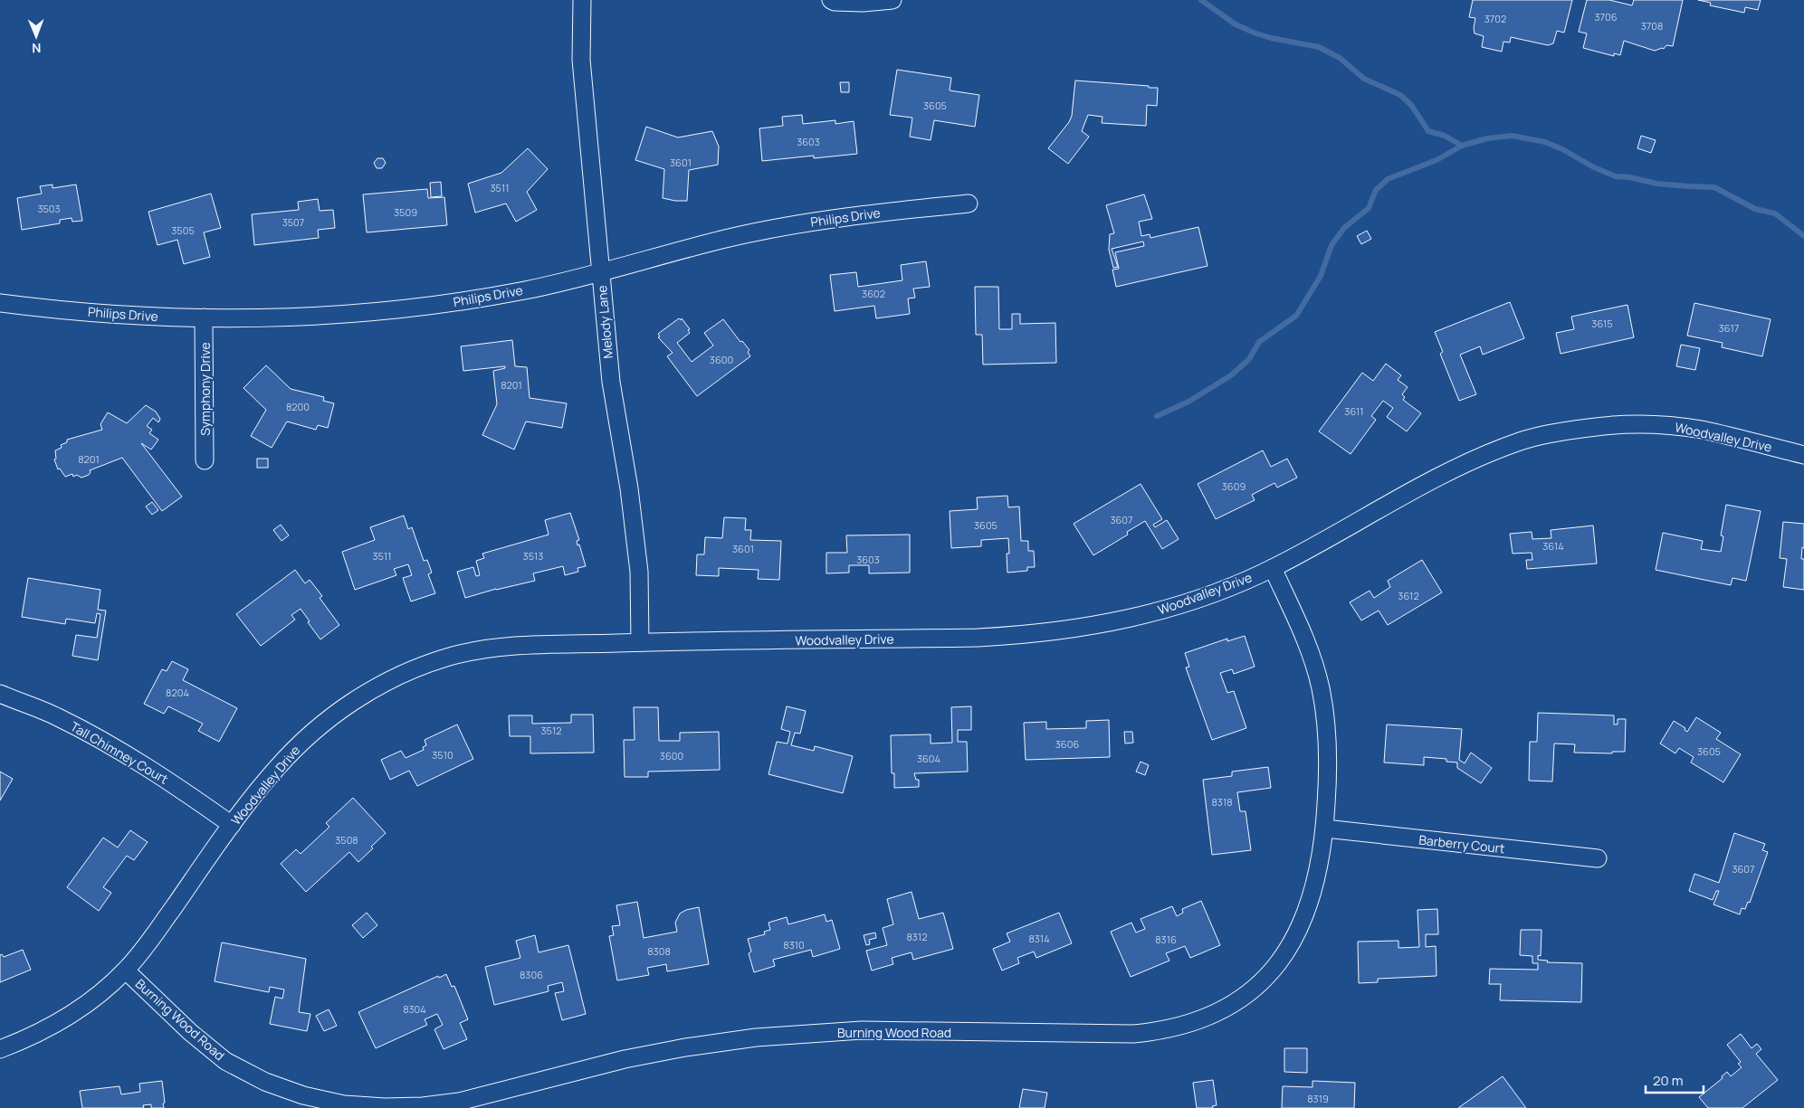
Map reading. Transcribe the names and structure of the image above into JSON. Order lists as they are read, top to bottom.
{
  "streets": {
    "street": [
      "Philips Drive",
      "Melody Lane",
      "Symphony Drive",
      "Woodvalley Drive",
      "Tall Chimney Court",
      "Barberry Court",
      "Burning Wood Road"
    ]
  },
  "crossings": [
    ["Philips Drive", "Melody Lane"],
    ["Philips Drive", "Symphony Drive"],
    ["Melody Lane", "Woodvalley Drive"],
    ["Woodvalley Drive", "Tall Chimney Court"],
    ["Woodvalley Drive", "Burning Wood Road"],
    ["Barberry Court", "Burning Wood Road"]
  ],
  "house_numbers": [
    "3706",
    "3702",
    "3708",
    "3605",
    "3603",
    "3601",
    "3511",
    "3503",
    "3509",
    "3507",
    "3505",
    "3602",
    "3615",
    "3617",
    "3600",
    "8201",
    "8200",
    "3611",
    "8201",
    "3609",
    "3607",
    "3605",
    "3614",
    "3601",
    "3511",
    "3513",
    "3603",
    "3612",
    "8204",
    "3512",
    "3606",
    "3605",
    "3510",
    "3600",
    "3604",
    "8318",
    "3508",
    "3607",
    "8312",
    "8314",
    "8316",
    "8310",
    "8308",
    "8306",
    "8304",
    "8319"
  ],
  "scale_bar": "20 m",
  "north": "bottom"
}
